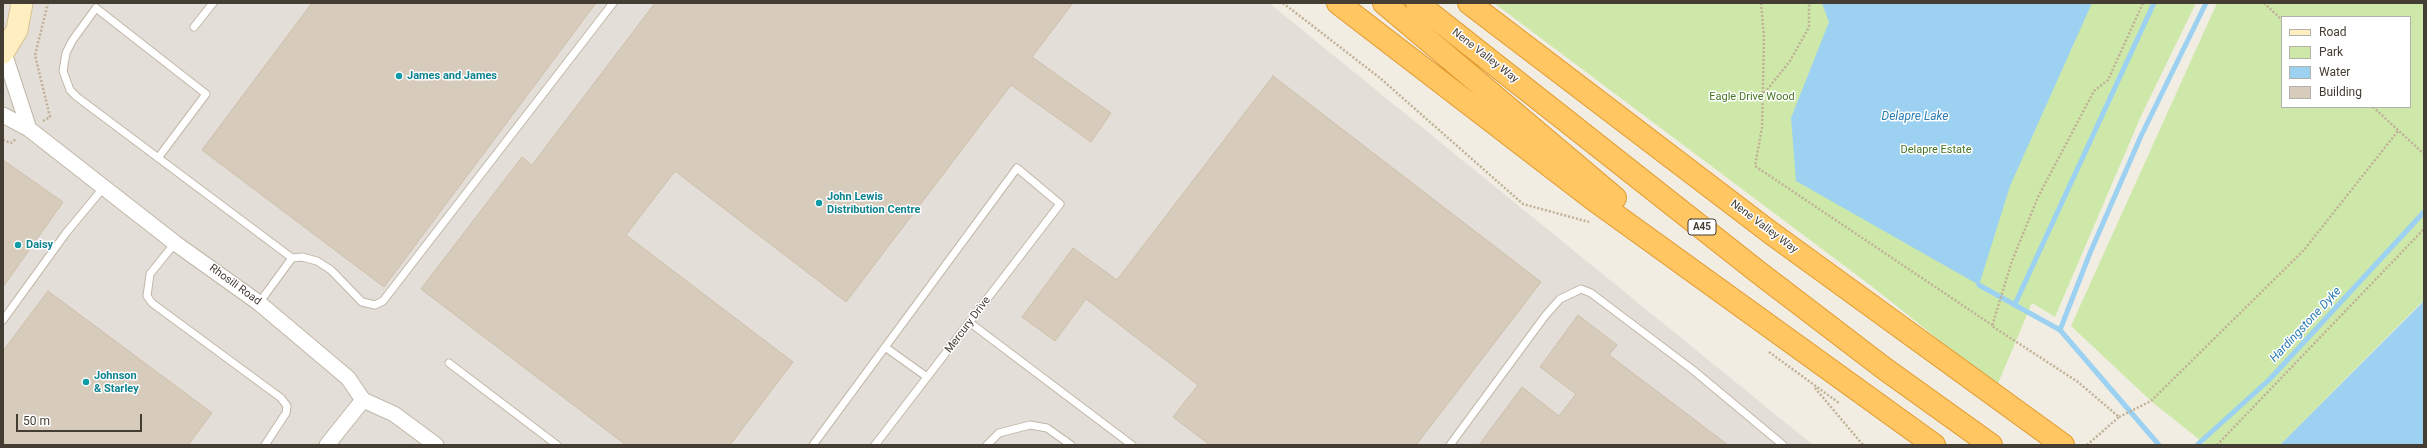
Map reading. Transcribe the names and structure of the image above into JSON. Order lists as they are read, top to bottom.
{
  "streets": {
    "highway": ["Nene Valley Way", "A45"],
    "street": ["Rhosili Road"],
    "lane": ["Mercury Drive"]
  },
  "water": ["Delapre Lake", "Hardingstone Dyke"],
  "parks": ["Eagle Drive Wood", "Delapre Estate"],
  "places": [
    "James and James",
    "John Lewis Distribution Centre",
    "Daisy",
    "Johnson & Starley"
  ],
  "legend": [
    "Road",
    "Park",
    "Water",
    "Building"
  ],
  "scale_bar": "50 m"
}
